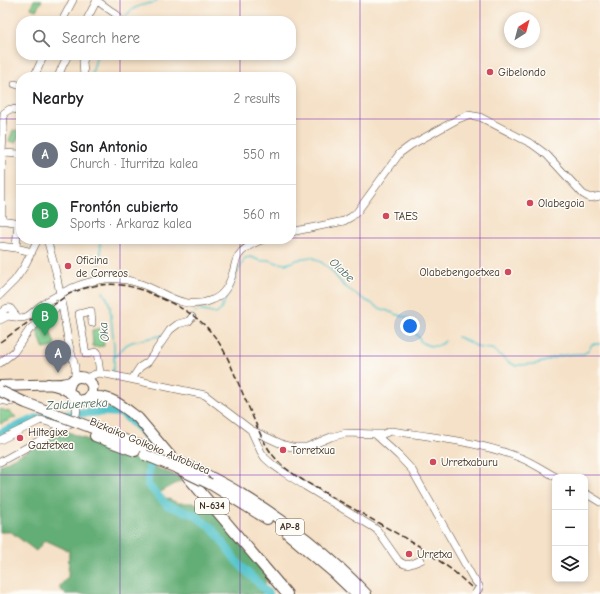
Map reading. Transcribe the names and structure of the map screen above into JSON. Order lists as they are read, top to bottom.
{
  "streets": {
    "highway": ["Bizkaiko Golkoko Autobidea", "N-634", "AP-8"]
  },
  "water": ["Olabe", "Oka", "Zalduerreka"],
  "places": [
    "Gibelondo",
    "Olabegoia",
    "TAES",
    "Oficina de Correos",
    "Olabebengoetxea",
    "Hiltegixe Gaztetxea",
    "Torretxua",
    "Urretxaburu",
    "Urretxa"
  ],
  "north": "top right",
  "page": {
    "search": "Search here",
    "heading": ["Nearby", "2 results"],
    "list": [
      {
        "mark": "A",
        "name": "San Antonio",
        "note": "Church · Iturritza kalea",
        "value": "550 m"
      },
      {
        "mark": "B",
        "name": "Frontón cubierto",
        "note": "Sports · Arkaraz kalea",
        "value": "560 m"
      }
    ],
    "pins": ["B", "A"],
    "map_buttons": ["+", "−"]
  }
}
